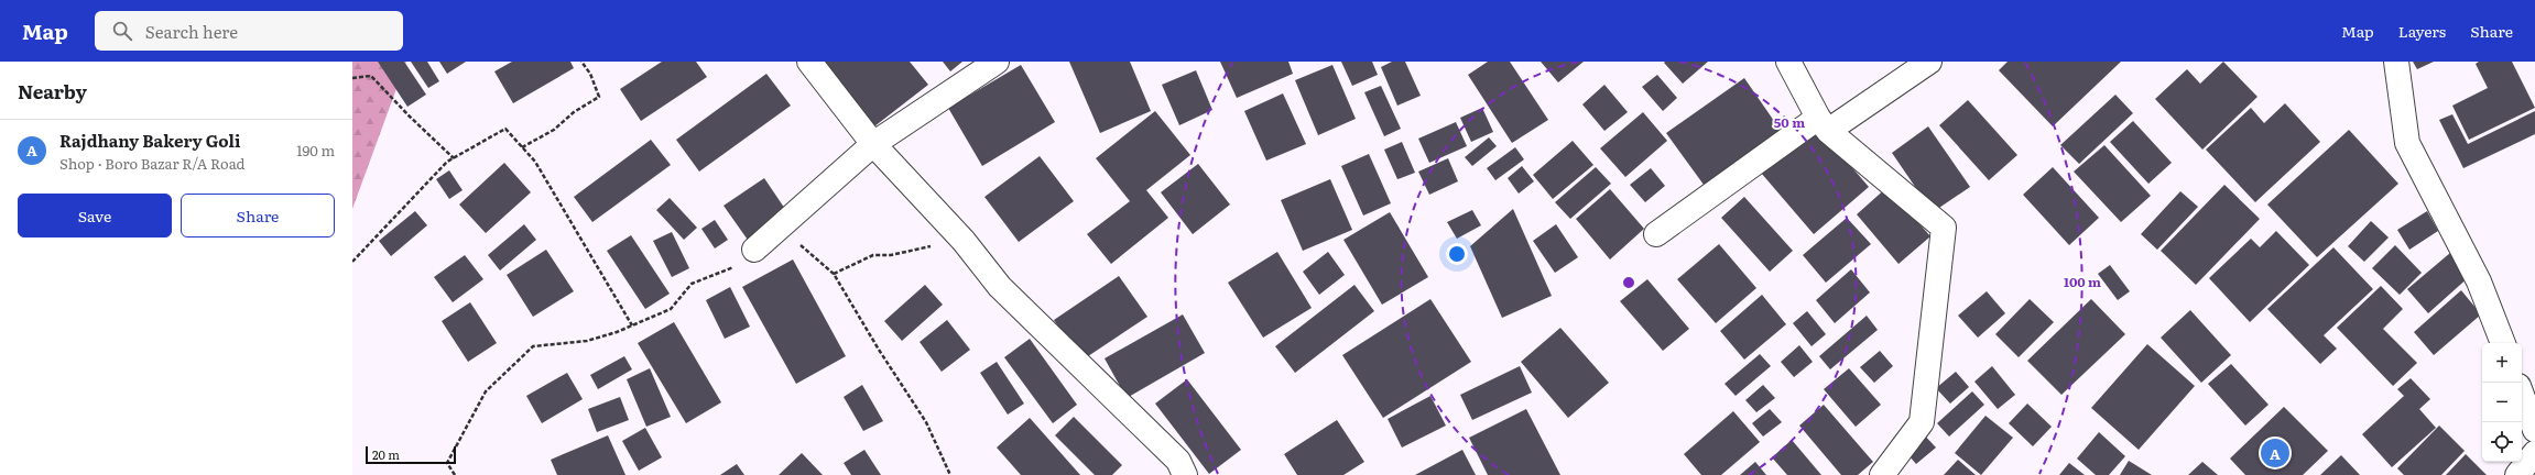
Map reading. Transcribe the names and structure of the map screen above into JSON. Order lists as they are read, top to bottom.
{
  "scale_bar": "20 m",
  "page": {
    "header": "Map",
    "search": "Search here",
    "nav": ["Map", "Layers", "Share"],
    "heading": "Nearby",
    "list": [
      {
        "mark": "A",
        "name": "Rajdhany Bakery Goli",
        "note": "Shop · Boro Bazar R/A Road",
        "value": "190 m"
      }
    ],
    "buttons": ["Save", "Share"],
    "map_buttons": ["+", "−"],
    "pins": "A",
    "scale": "20 m"
  },
  "rings": ["50 m", "100 m"]
}
